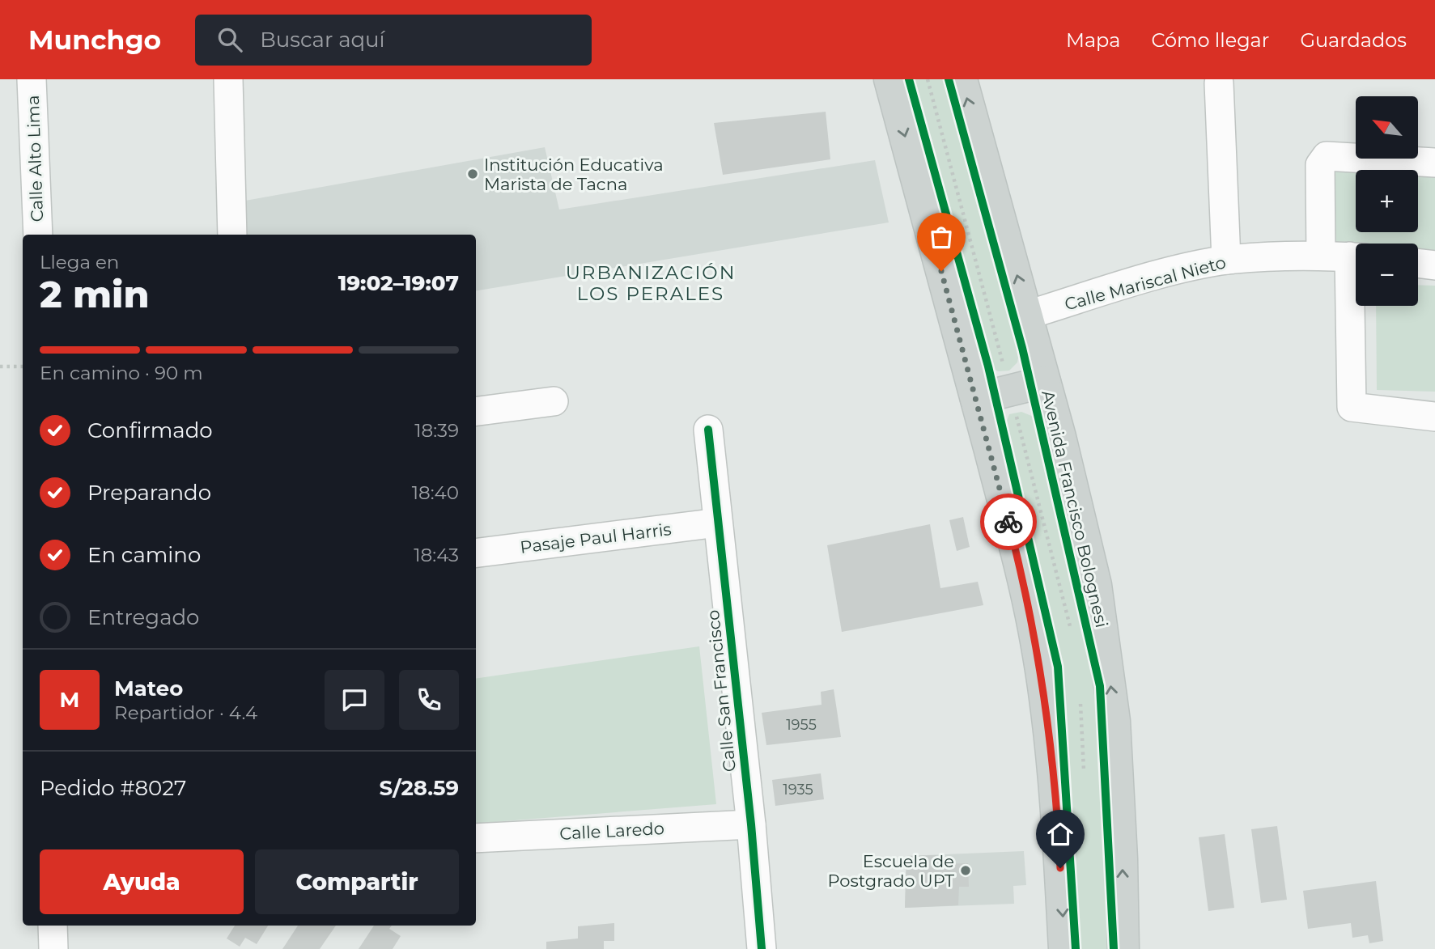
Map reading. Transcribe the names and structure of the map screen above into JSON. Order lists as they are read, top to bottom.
{
  "streets": {
    "main road": ["Avenida Francisco Bolognesi"],
    "street": [
      "Calle Alto Lima",
      "Calle Mariscal Nieto",
      "Pasaje Paul Harris",
      "Calle San Francisco",
      "Calle Laredo"
    ]
  },
  "crossings": [
    ["Calle Mariscal Nieto", "Avenida Francisco Bolognesi"],
    ["Pasaje Paul Harris", "Calle San Francisco"],
    ["Calle San Francisco", "Calle Laredo"]
  ],
  "districts": ["URBANIZACIÓN LOS PERALES"],
  "places": ["Institución Educativa Marista de Tacna", "Escuela de Postgrado UPT"],
  "house_numbers": ["1955", "1935"],
  "north": "top left",
  "page": {
    "header": "Munchgo",
    "search": "Buscar aquí",
    "nav": ["Mapa", "Cómo llegar", "Guardados"],
    "map_buttons": ["+", "−"],
    "heading": ["2 min", "Llega en", "19:02–19:07"],
    "panel": [
      "Mateo",
      "Repartidor · 4.4",
      "Pedido #8027",
      "S/28.59"
    ],
    "bar": "En camino · 90 m",
    "list": [
      ["Confirmado", "18:39"],
      ["Preparando", "18:40"],
      ["En camino", "18:43"],
      "Entregado"
    ],
    "round": "M",
    "buttons": ["Ayuda", "Compartir"]
  }
}
